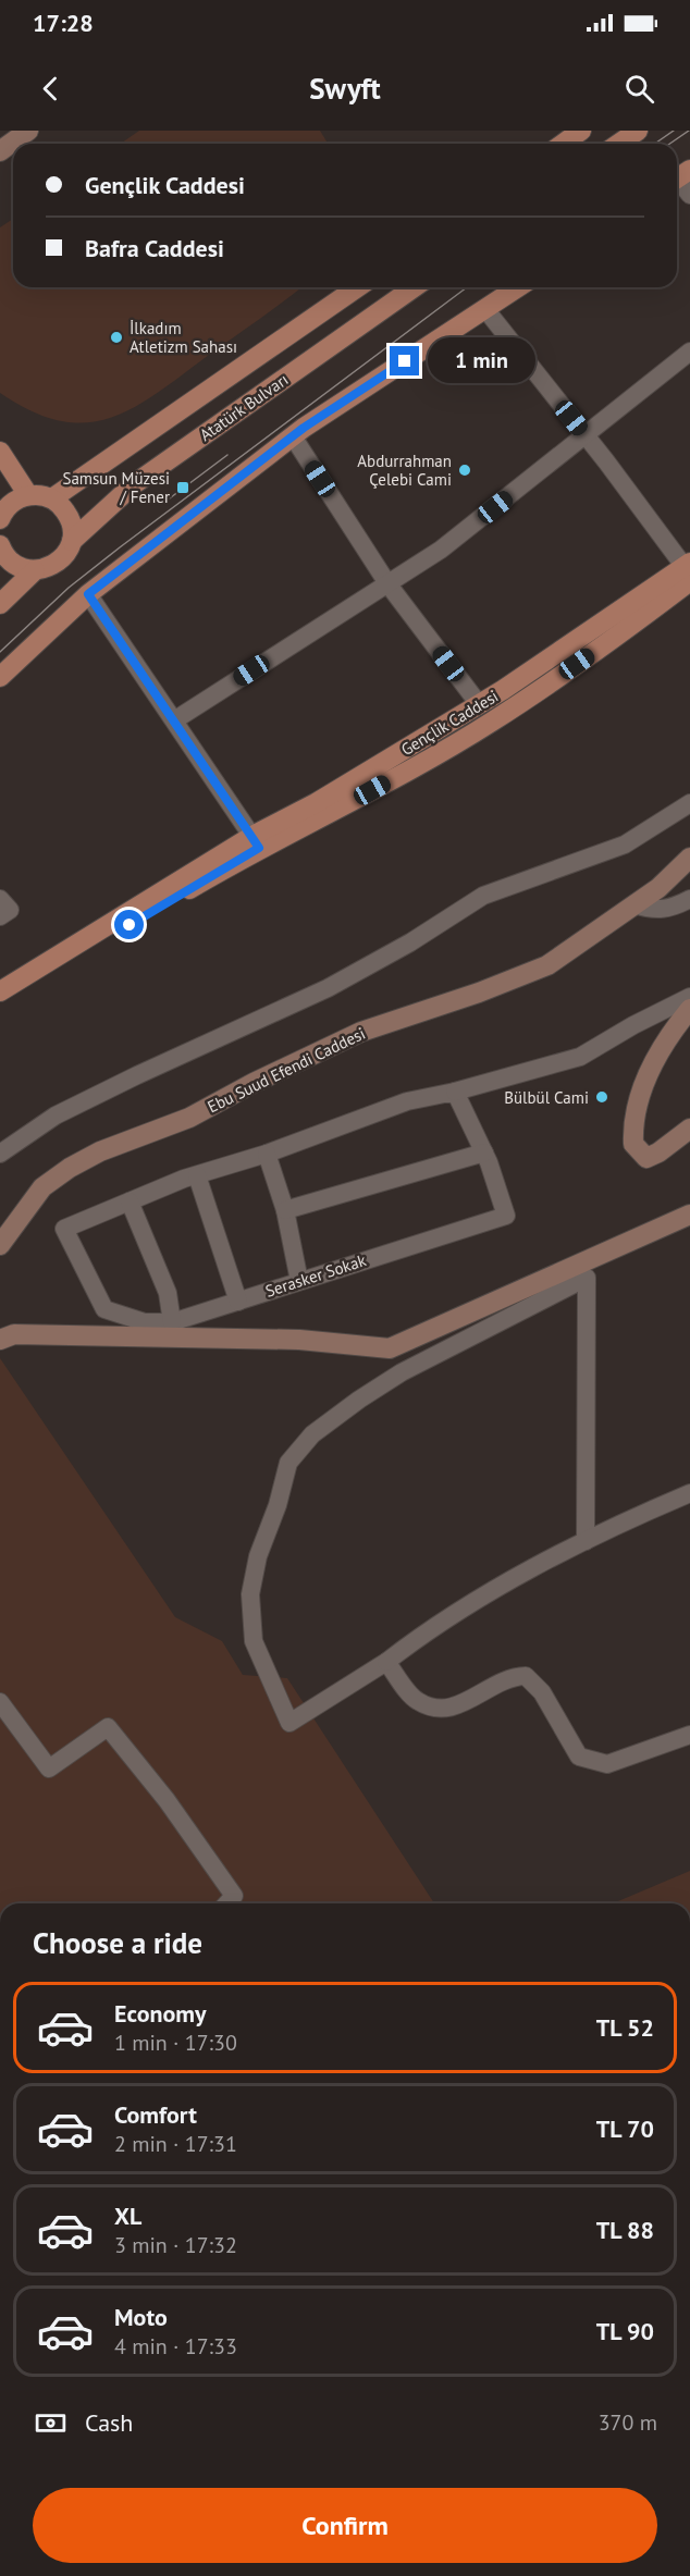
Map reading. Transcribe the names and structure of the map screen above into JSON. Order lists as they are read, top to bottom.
{
  "streets": {
    "main road": ["Atatürk Bulvarı", "Gençlik Caddesi"],
    "street": ["Ebu Suud Efendi Caddesi", "Serasker Sokak"]
  },
  "places": {
    "other": ["İlkadım Atletizm Sahası", "Abdurrahman Çelebi Cami", "Bülbül Cami"],
    "transit": ["Samsun Müzesi / Fener"]
  },
  "page": {
    "status": "17:28",
    "header": "Swyft",
    "banner": ["Gençlik Caddesi", "Bafra Caddesi"],
    "bubble": "1 min",
    "heading": "Choose a ride",
    "list": [
      {
        "name": "Economy",
        "note": "1 min · 17:30",
        "value": "TL 52"
      },
      {
        "name": "Comfort",
        "note": "2 min · 17:31",
        "value": "TL 70"
      },
      {
        "name": "XL",
        "note": "3 min · 17:32",
        "value": "TL 88"
      },
      {
        "name": "Moto",
        "note": "4 min · 17:33",
        "value": "TL 90"
      }
    ],
    "pay": ["Cash", "370 m"],
    "buttons": "Confirm"
  }
}
